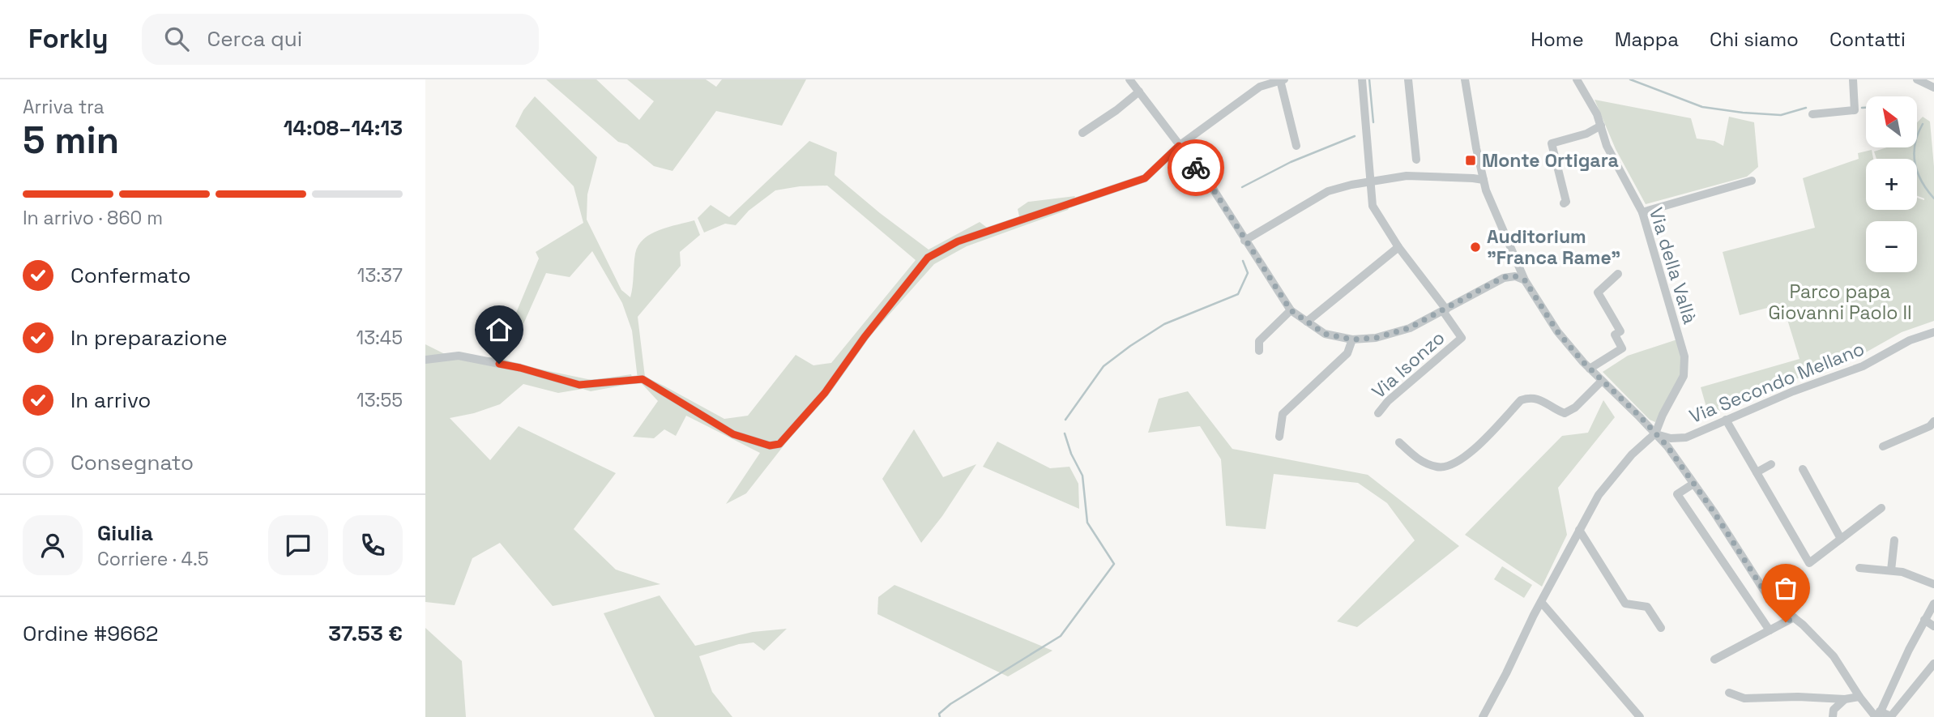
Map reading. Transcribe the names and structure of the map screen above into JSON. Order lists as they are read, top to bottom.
{
  "streets": {
    "street": ["Via della Vallà", "Via Isonzo", "Via Secondo Mellano"]
  },
  "crossings": [
    ["Via della Vallà", "Via Secondo Mellano"]
  ],
  "parks": ["Parco papa Giovanni Paolo II"],
  "places": {
    "transit": ["Monte Ortigara"],
    "other": ["Auditorium \"Franca Rame\""]
  },
  "north": "top left",
  "page": {
    "header": "Forkly",
    "search": "Cerca qui",
    "nav": [
      "Home",
      "Mappa",
      "Chi siamo",
      "Contatti"
    ],
    "heading": ["5 min", "Arriva tra", "14:08–14:13"],
    "panel": [
      "Giulia",
      "Corriere · 4.5",
      "Ordine #9662",
      "37.53 €"
    ],
    "map_buttons": ["+", "−"],
    "bar": "In arrivo · 860 m",
    "list": [
      ["Confermato", "13:37"],
      ["In preparazione", "13:45"],
      ["In arrivo", "13:55"],
      "Consegnato"
    ]
  }
}
